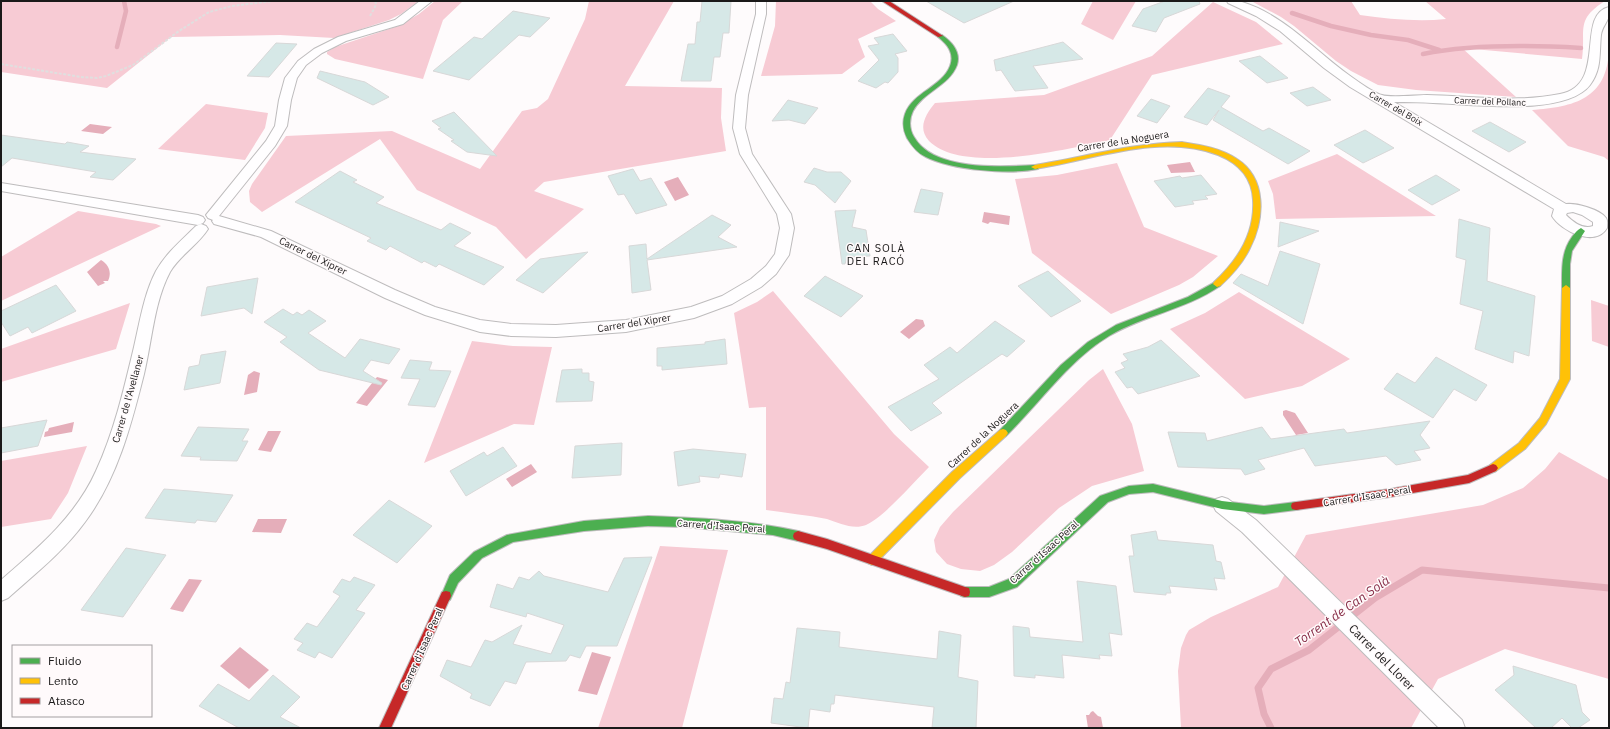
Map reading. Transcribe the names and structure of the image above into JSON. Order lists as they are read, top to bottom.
{
  "streets": {
    "street": [
      "Carrer del Pollanc",
      "Carrer del Boix",
      "Carrer de la Noguera",
      "Carrer del Xiprer",
      "Carrer de l'Avellaner",
      "Carrer d'Isaac Peral",
      "Carrer del Llorer"
    ]
  },
  "crossings": [
    ["Carrer del Pollanc", "Carrer del Boix"],
    ["Carrer de la Noguera", "Carrer d'Isaac Peral"],
    ["Carrer d'Isaac Peral", "Carrer del Llorer"]
  ],
  "districts": ["CAN SOLÀ DEL RACÓ"],
  "water": ["Torrent de Can Solà"],
  "legend": ["Fluido", "Lento", "Atasco"]
}
